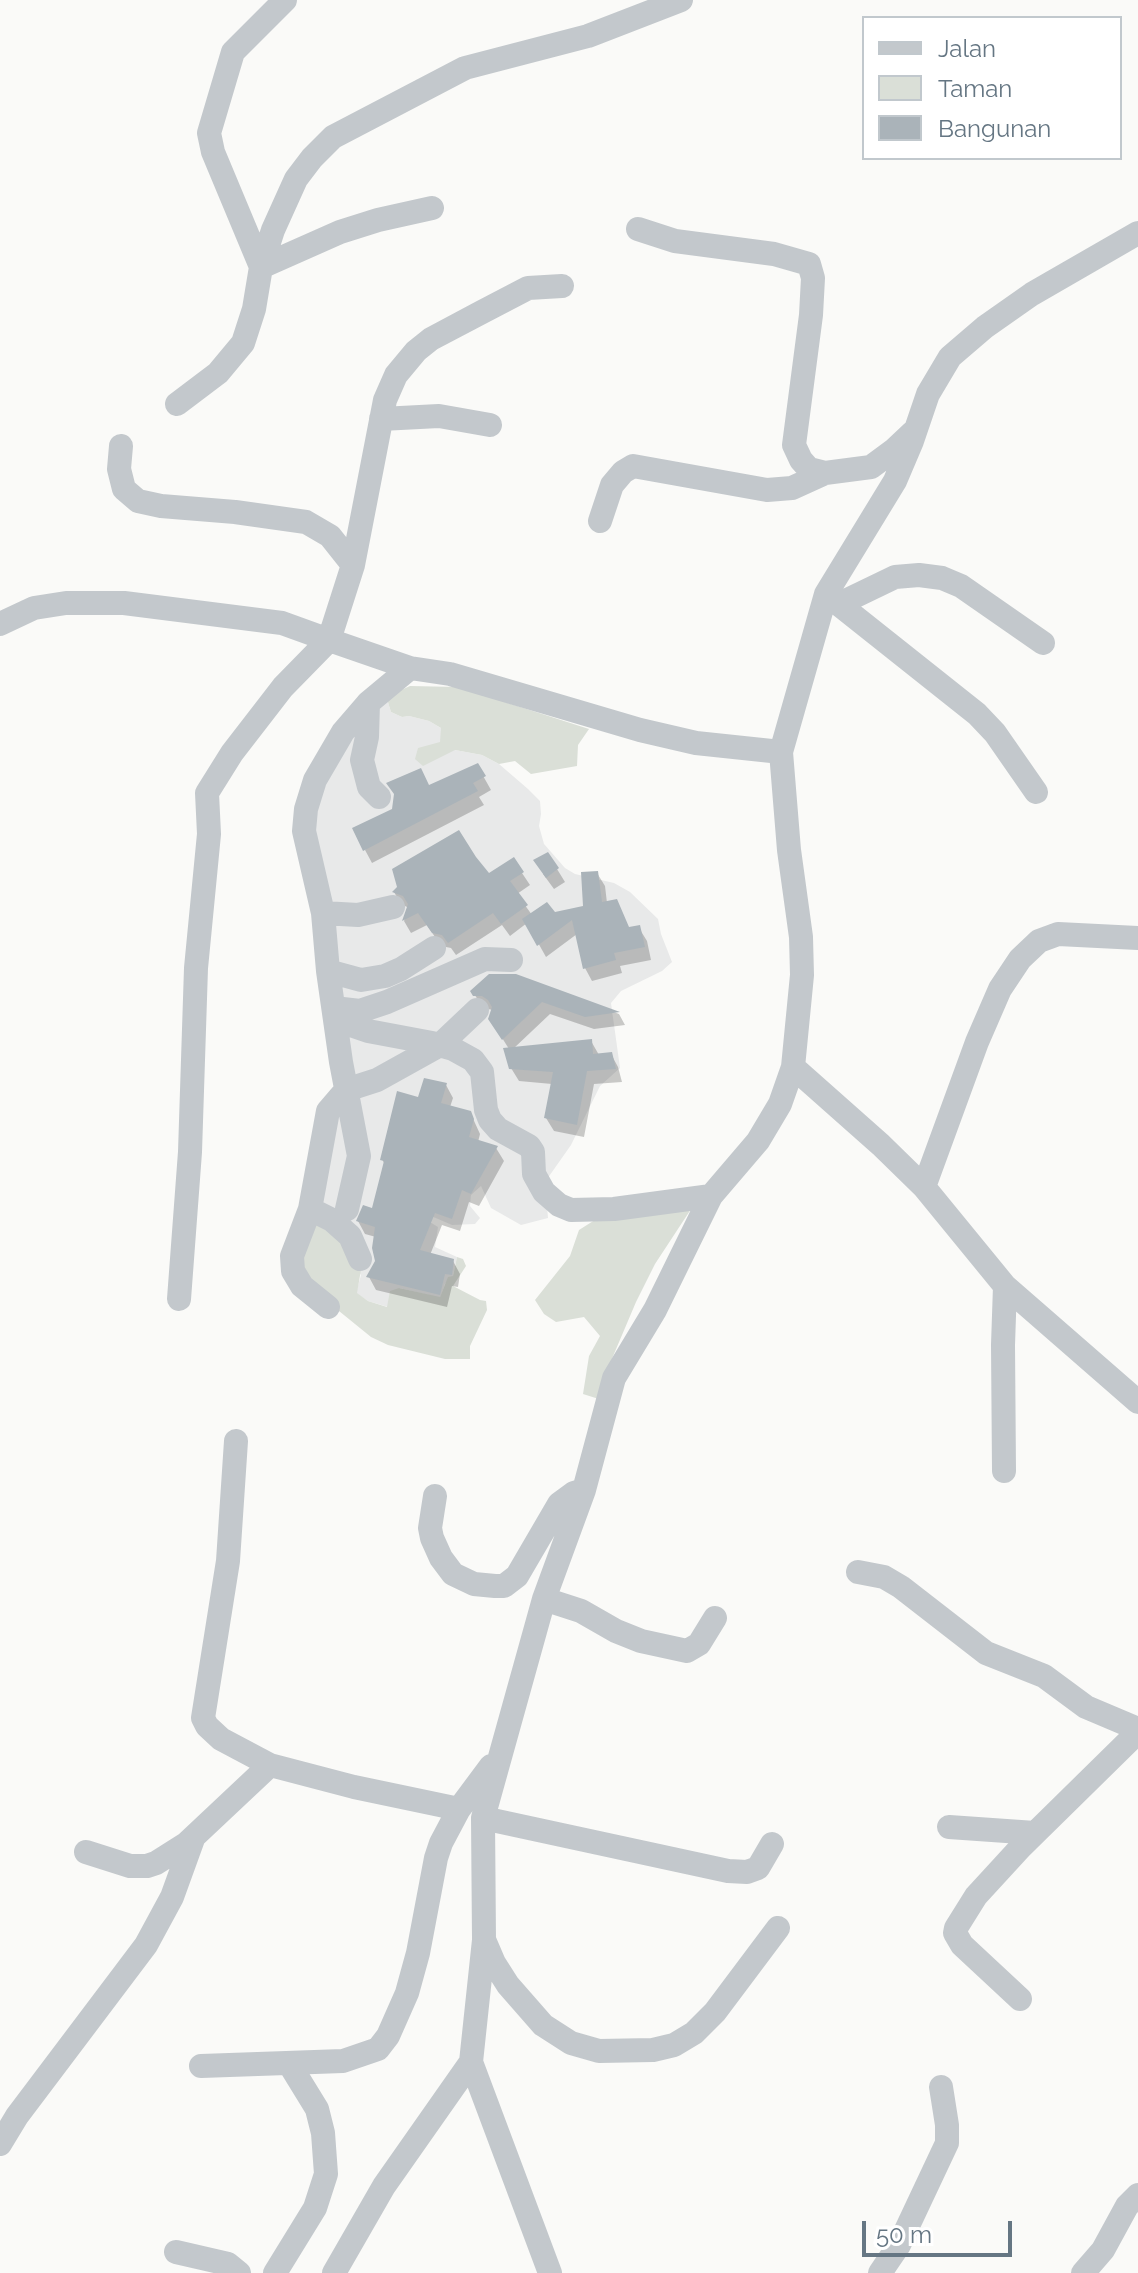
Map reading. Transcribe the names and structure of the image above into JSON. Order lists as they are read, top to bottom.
{
  "legend": ["Jalan", "Taman", "Bangunan"],
  "scale_bar": "50 m"
}
